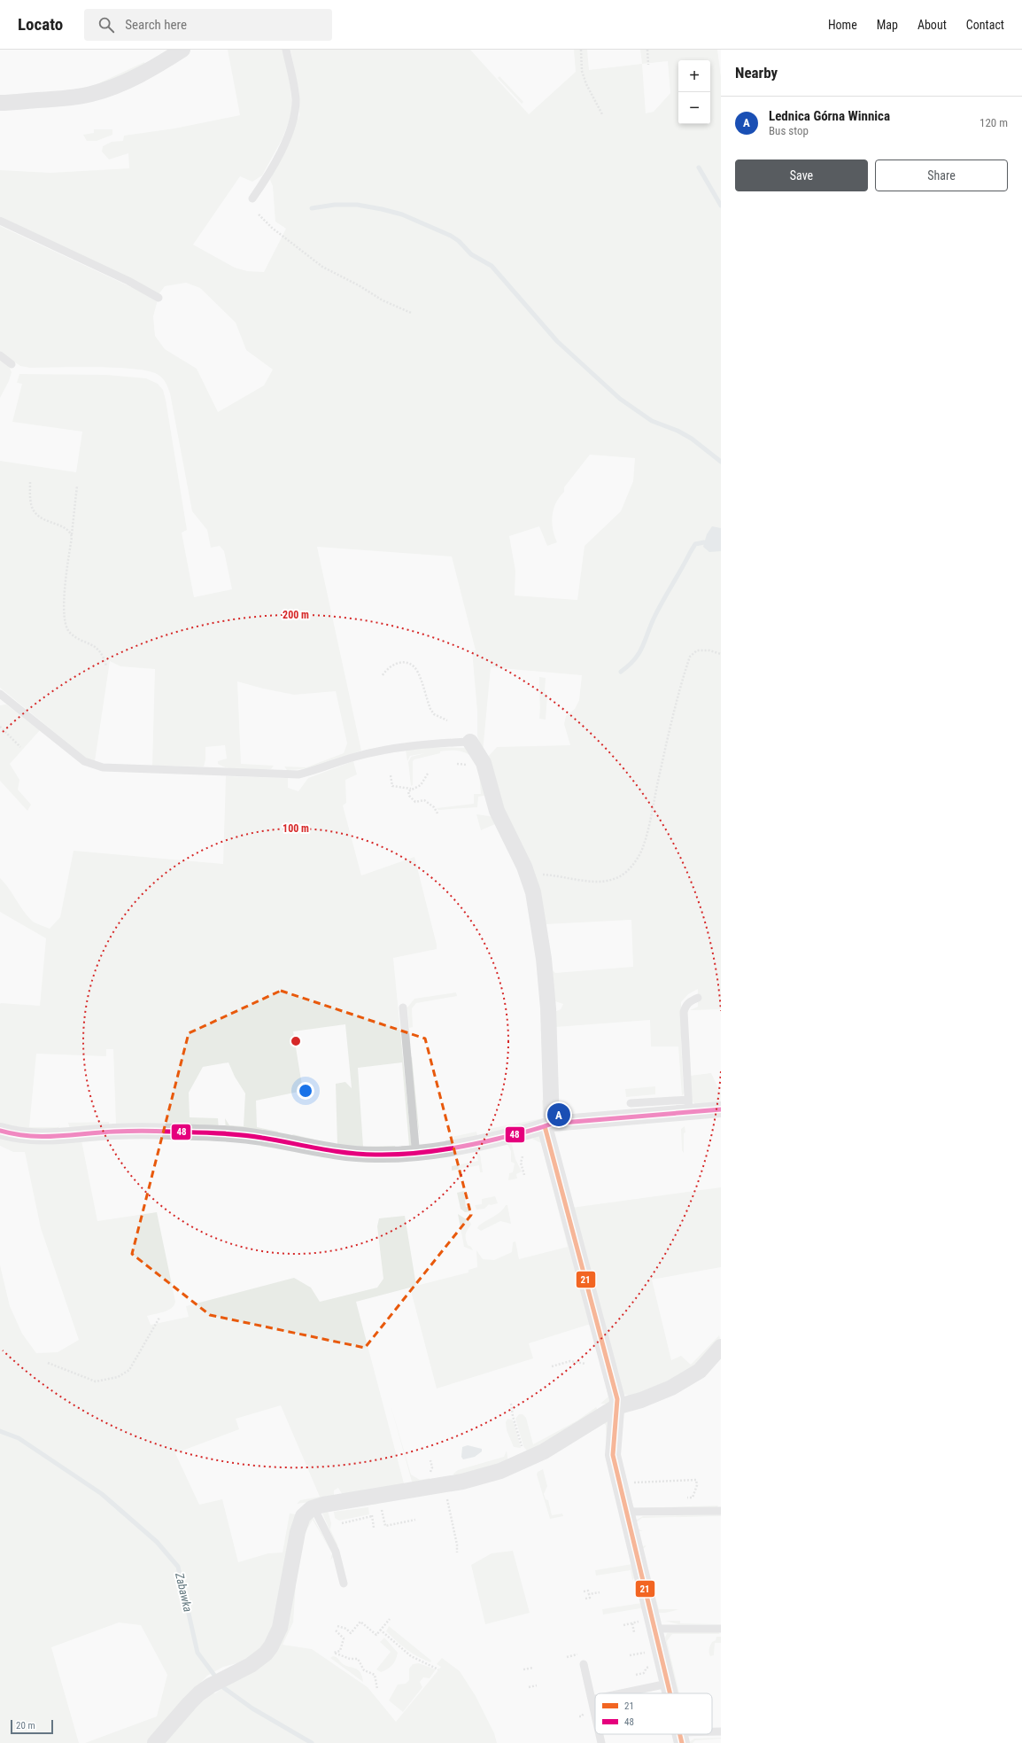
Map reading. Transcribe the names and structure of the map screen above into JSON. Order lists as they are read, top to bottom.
{
  "water": ["Zabawka"],
  "lines": ["transit line 48", "transit line 21"],
  "legend": ["21", "48"],
  "scale_bar": "20 m",
  "page": {
    "header": "Locato",
    "search": "Search here",
    "nav": [
      "Home",
      "Map",
      "About",
      "Contact"
    ],
    "heading": "Nearby",
    "map_buttons": ["+", "−"],
    "list": [
      {
        "mark": "A",
        "name": "Lednica Górna Winnica",
        "note": "Bus stop",
        "value": "120 m"
      }
    ],
    "buttons": ["Save", "Share"],
    "pins": "A",
    "scale": "20 m"
  },
  "rings": ["200 m", "100 m"]
}
